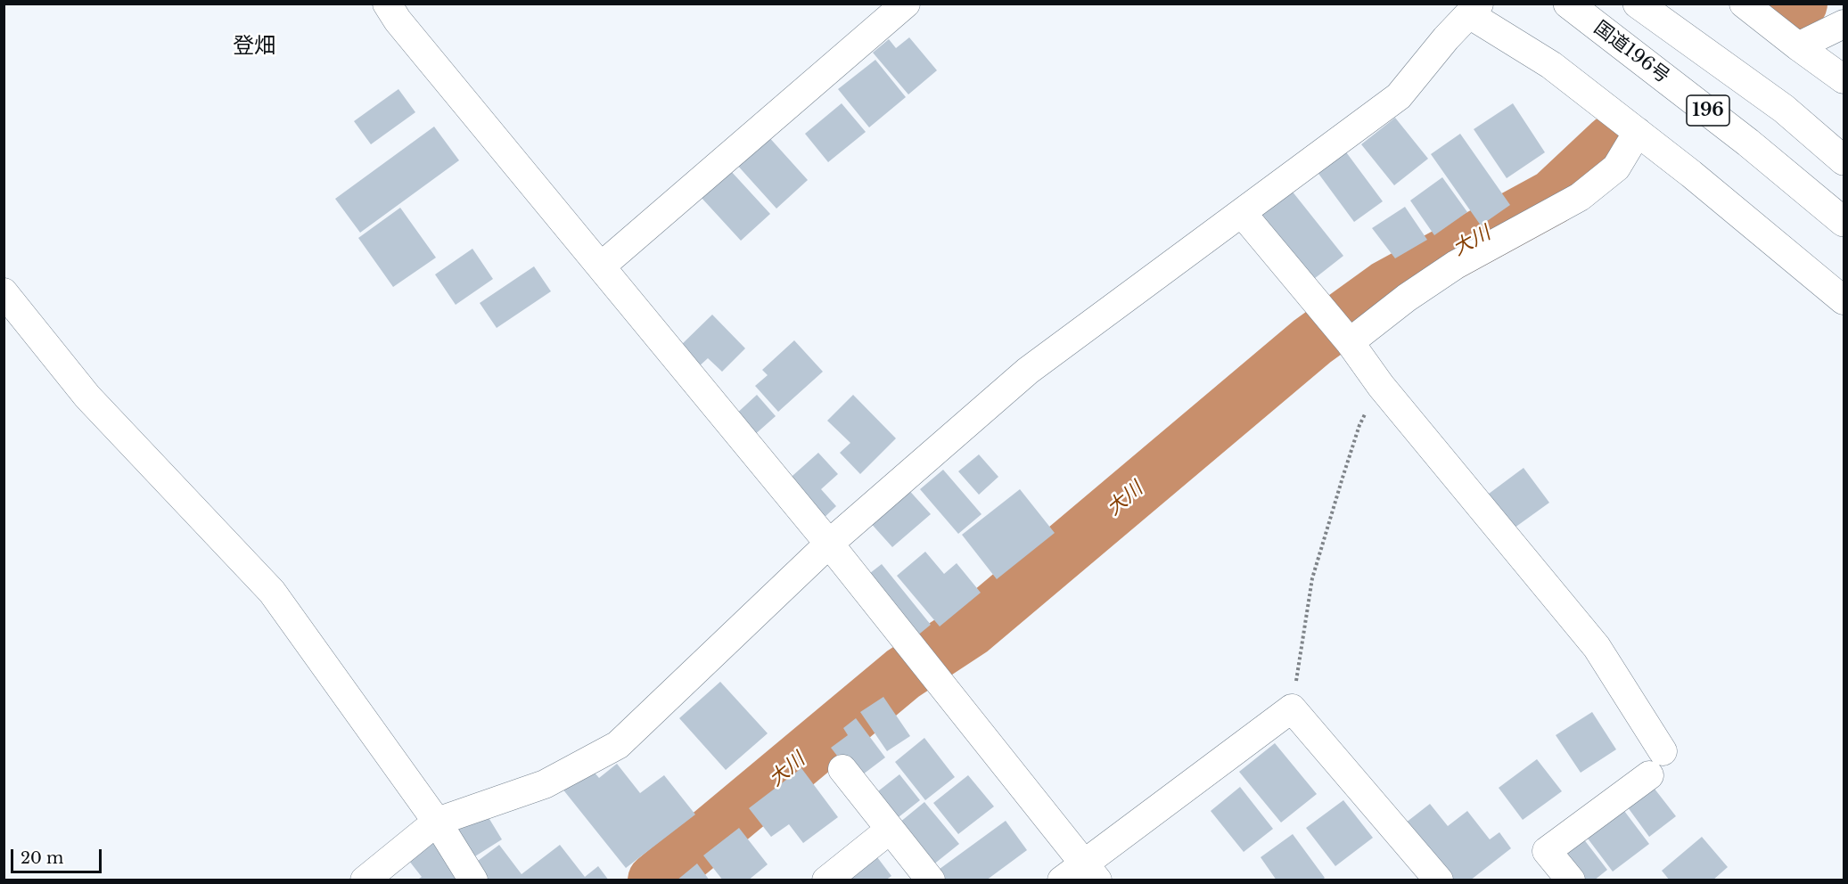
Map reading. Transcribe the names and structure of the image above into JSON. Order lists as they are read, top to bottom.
{
  "streets": {
    "highway": ["国道196号", "196"]
  },
  "districts": ["登畑"],
  "water": ["大川"],
  "scale_bar": "20 m"
}
